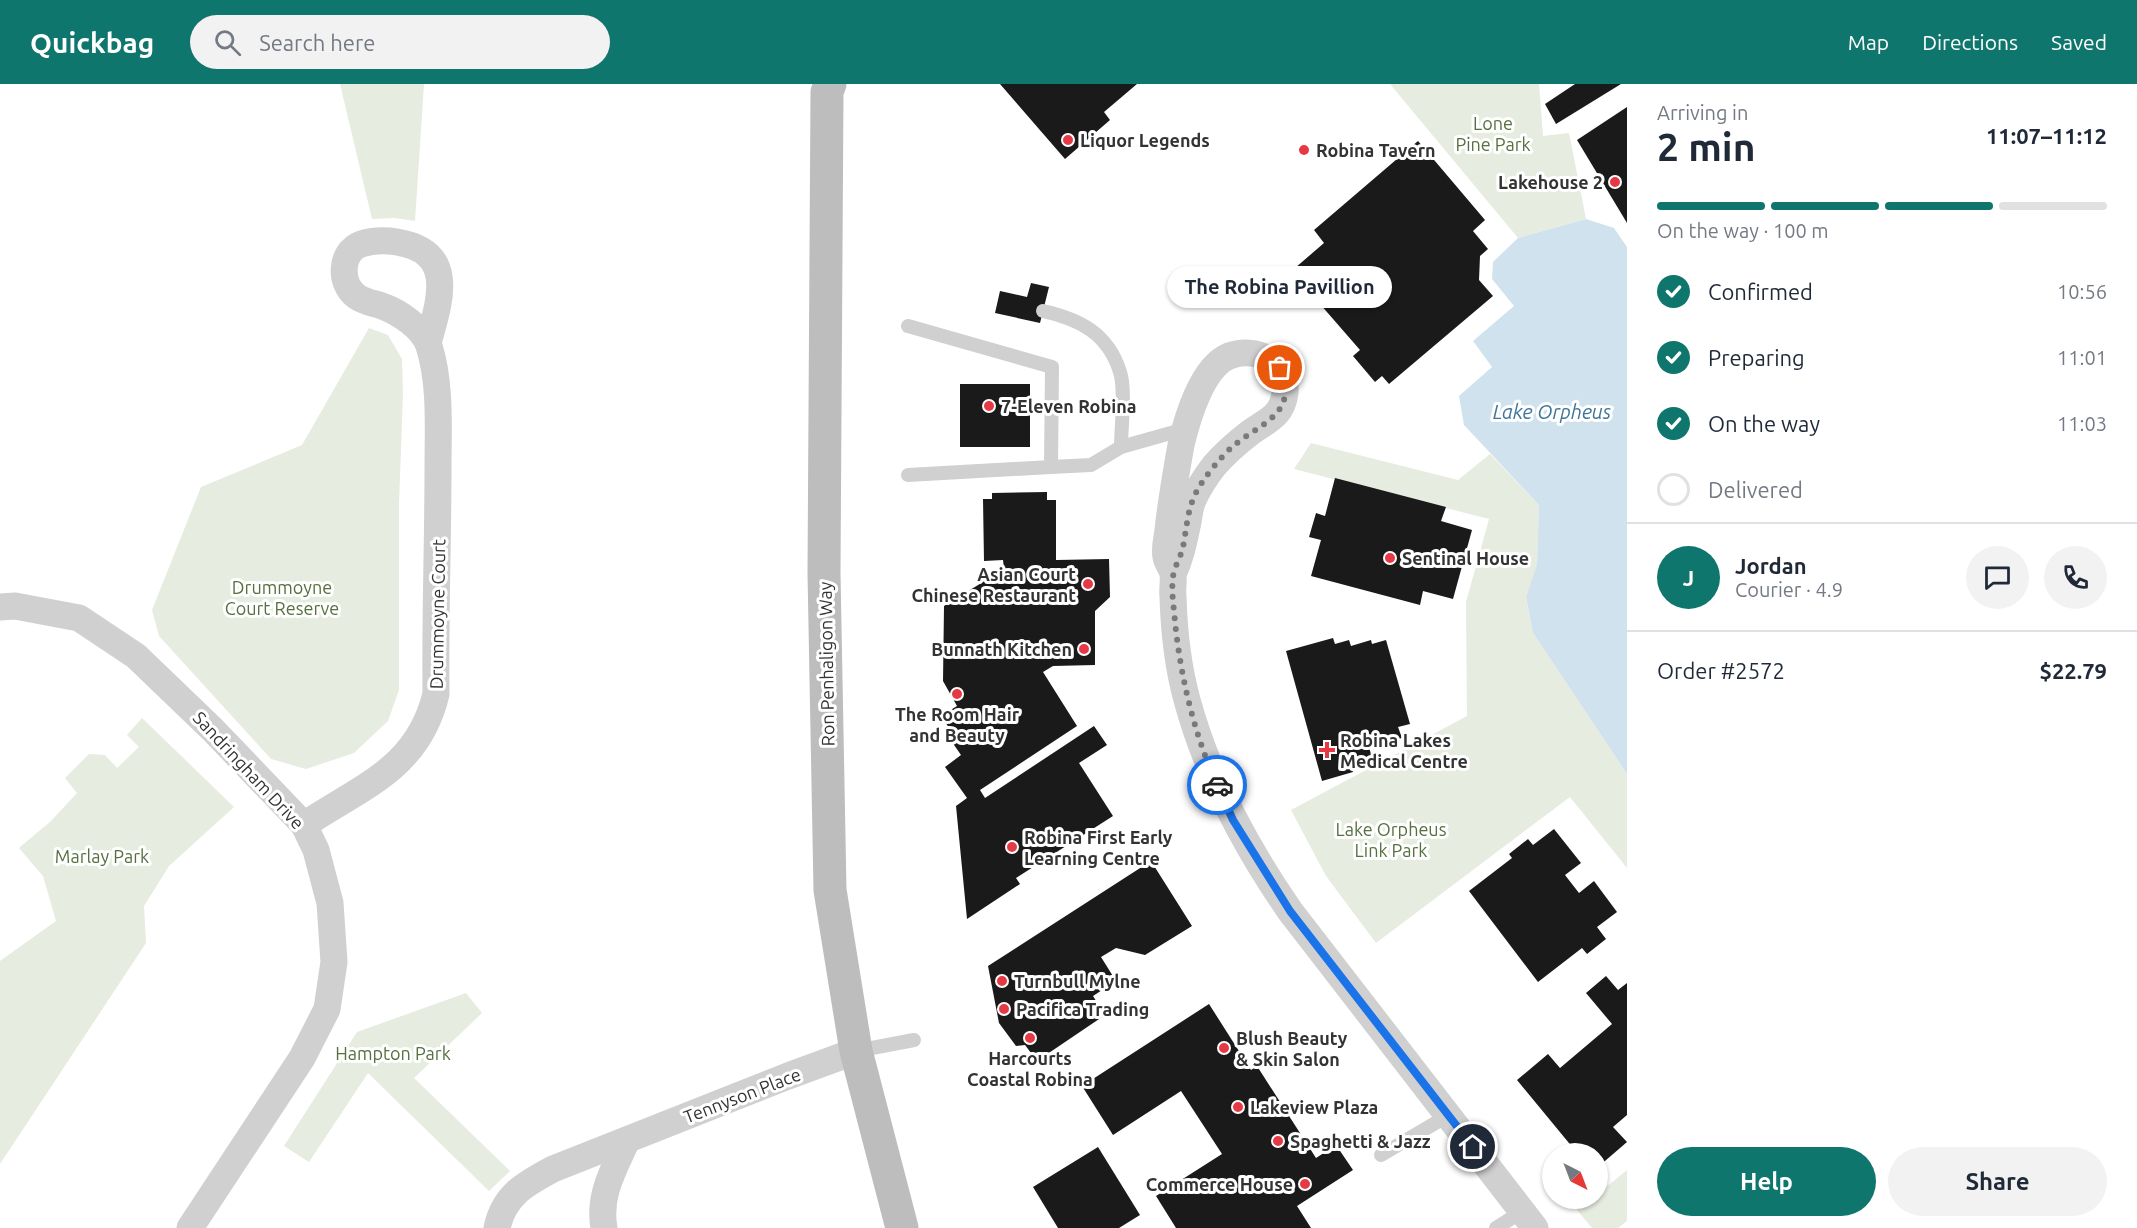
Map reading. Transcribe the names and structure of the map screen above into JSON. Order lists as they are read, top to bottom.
{
  "streets": {
    "street": [
      "Drummoyne Court",
      "Ron Penhaligon Way",
      "Sandringham Drive",
      "Tennyson Place"
    ]
  },
  "crossings": [
    ["Drummoyne Court", "Sandringham Drive"],
    ["Ron Penhaligon Way", "Tennyson Place"]
  ],
  "water": ["Lake Orpheus"],
  "parks": [
    "Lone Pine Park",
    "Drummoyne Court Reserve",
    "Lake Orpheus Link Park",
    "Marlay Park",
    "Hampton Park"
  ],
  "places": {
    "other": [
      "Liquor Legends",
      "Robina Tavern",
      "Lakehouse 2",
      "The Robina Pavillion",
      "7-Eleven Robina",
      "Sentinal House",
      "Asian Court Chinese Restaurant",
      "Bunnath Kitchen",
      "The Room Hair and Beauty",
      "Robina First Early Learning Centre",
      "Turnbull Mylne",
      "Pacifica Trading",
      "Harcourts Coastal Robina",
      "Blush Beauty & Skin Salon",
      "Lakeview Plaza",
      "Spaghetti & Jazz",
      "Commerce House"
    ],
    "health": ["Robina Lakes Medical Centre"]
  },
  "north": "bottom right",
  "page": {
    "header": "Quickbag",
    "search": "Search here",
    "nav": ["Map", "Directions", "Saved"],
    "heading": ["2 min", "Arriving in", "11:07–11:12"],
    "panel": [
      "Jordan",
      "Courier · 4.9",
      "Order #2572",
      "$22.79"
    ],
    "bar": "On the way · 100 m",
    "list": [
      ["Confirmed", "10:56"],
      ["Preparing", "11:01"],
      ["On the way", "11:03"],
      "Delivered"
    ],
    "bubble": "The Robina Pavillion",
    "round": "J",
    "buttons": ["Help", "Share"]
  }
}
